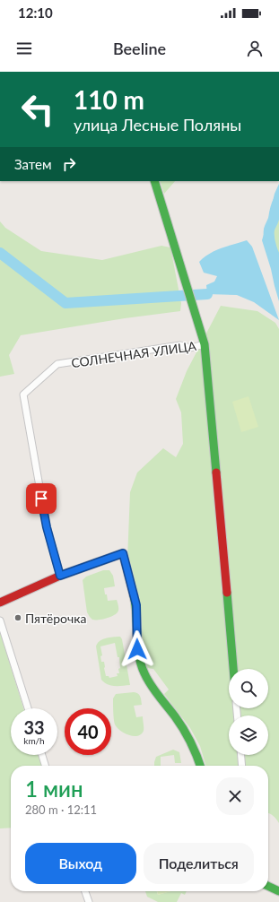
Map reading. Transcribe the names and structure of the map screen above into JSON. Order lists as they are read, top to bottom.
{
  "streets": {
    "street": ["СОЛНЕЧНАЯ УЛИЦА"]
  },
  "places": ["Пятёрочка"],
  "page": {
    "status": "12:10",
    "header": "Beeline",
    "turn": ["110 m", "улица Лесные Поляны"],
    "then": "Затем",
    "speed": "33 km/h",
    "limit": "40",
    "heading": ["1 мин", "280 m · 12:11"],
    "buttons": ["Выход", "Поделиться"]
  }
}
